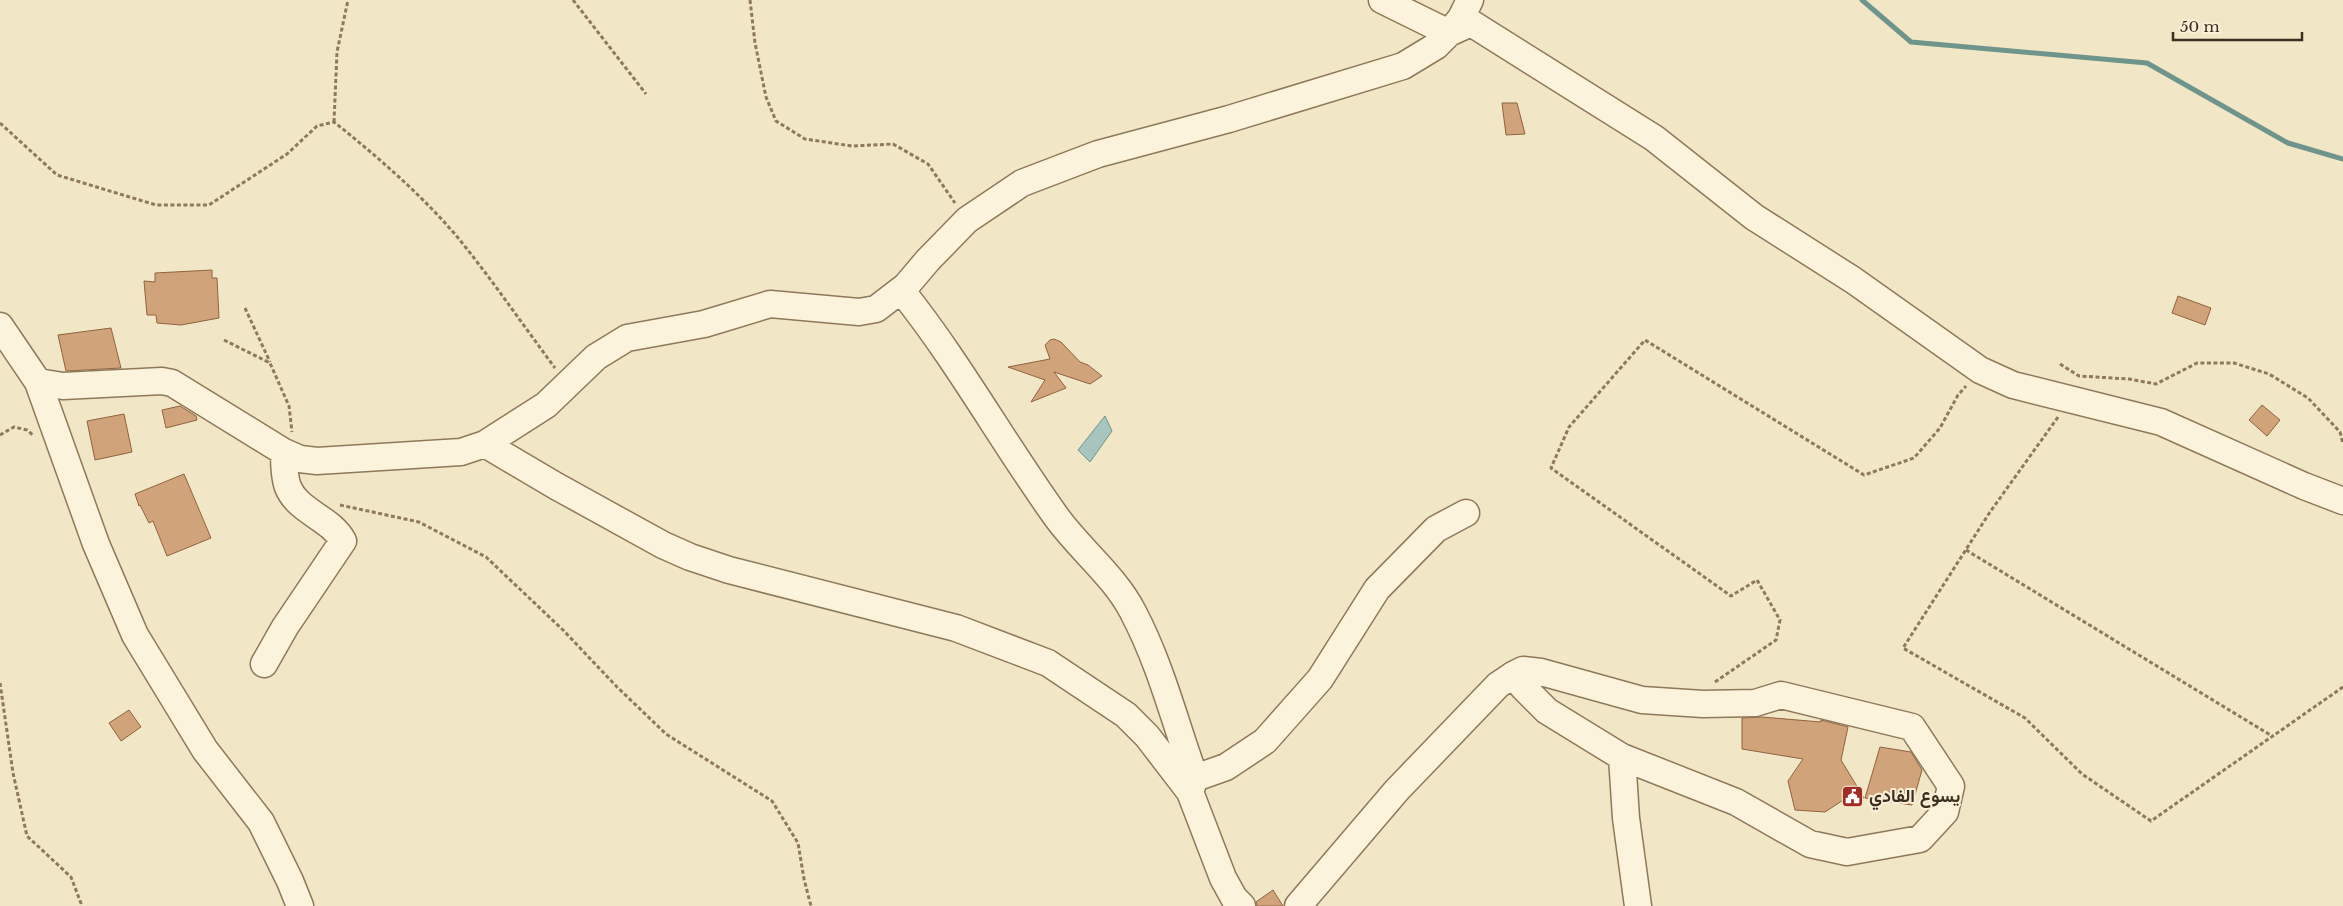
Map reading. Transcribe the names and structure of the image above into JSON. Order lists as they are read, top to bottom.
{
  "places": {
    "public building": ["يسوع الفادي"]
  },
  "scale_bar": "50 m"
}
